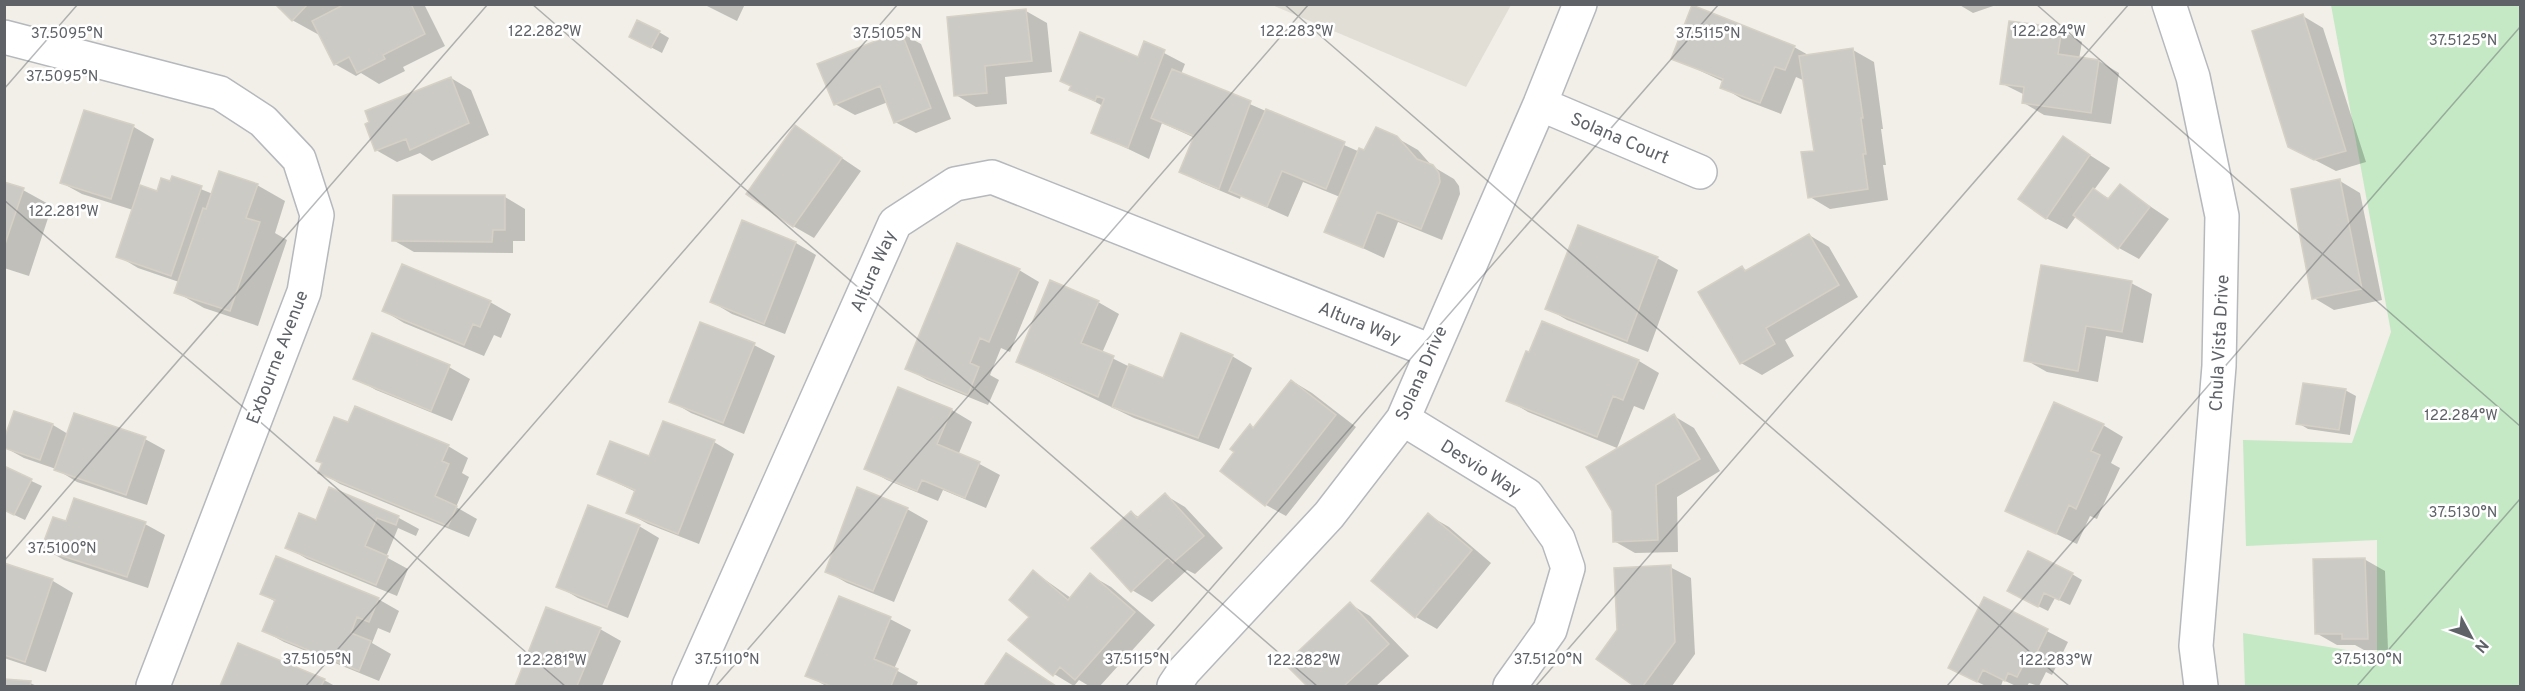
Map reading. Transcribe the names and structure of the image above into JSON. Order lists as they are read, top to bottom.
{
  "streets": {
    "street": [
      "Solana Court",
      "Altura Way",
      "Chula Vista Drive",
      "Exbourne Avenue",
      "Solana Drive",
      "Desvio Way"
    ]
  },
  "crossings": [
    ["Solana Court", "Solana Drive"],
    ["Altura Way", "Solana Drive"],
    ["Solana Drive", "Desvio Way"]
  ],
  "north": "bottom right",
  "coordinates": [
    "122.282°W",
    "122.283°W",
    "122.284°W",
    "37.5095°N",
    "37.5105°N",
    "37.5115°N",
    "37.5125°N",
    "122.281°W",
    "37.5130°N",
    "37.5100°N",
    "37.5110°N",
    "37.5120°N"
  ]
}
